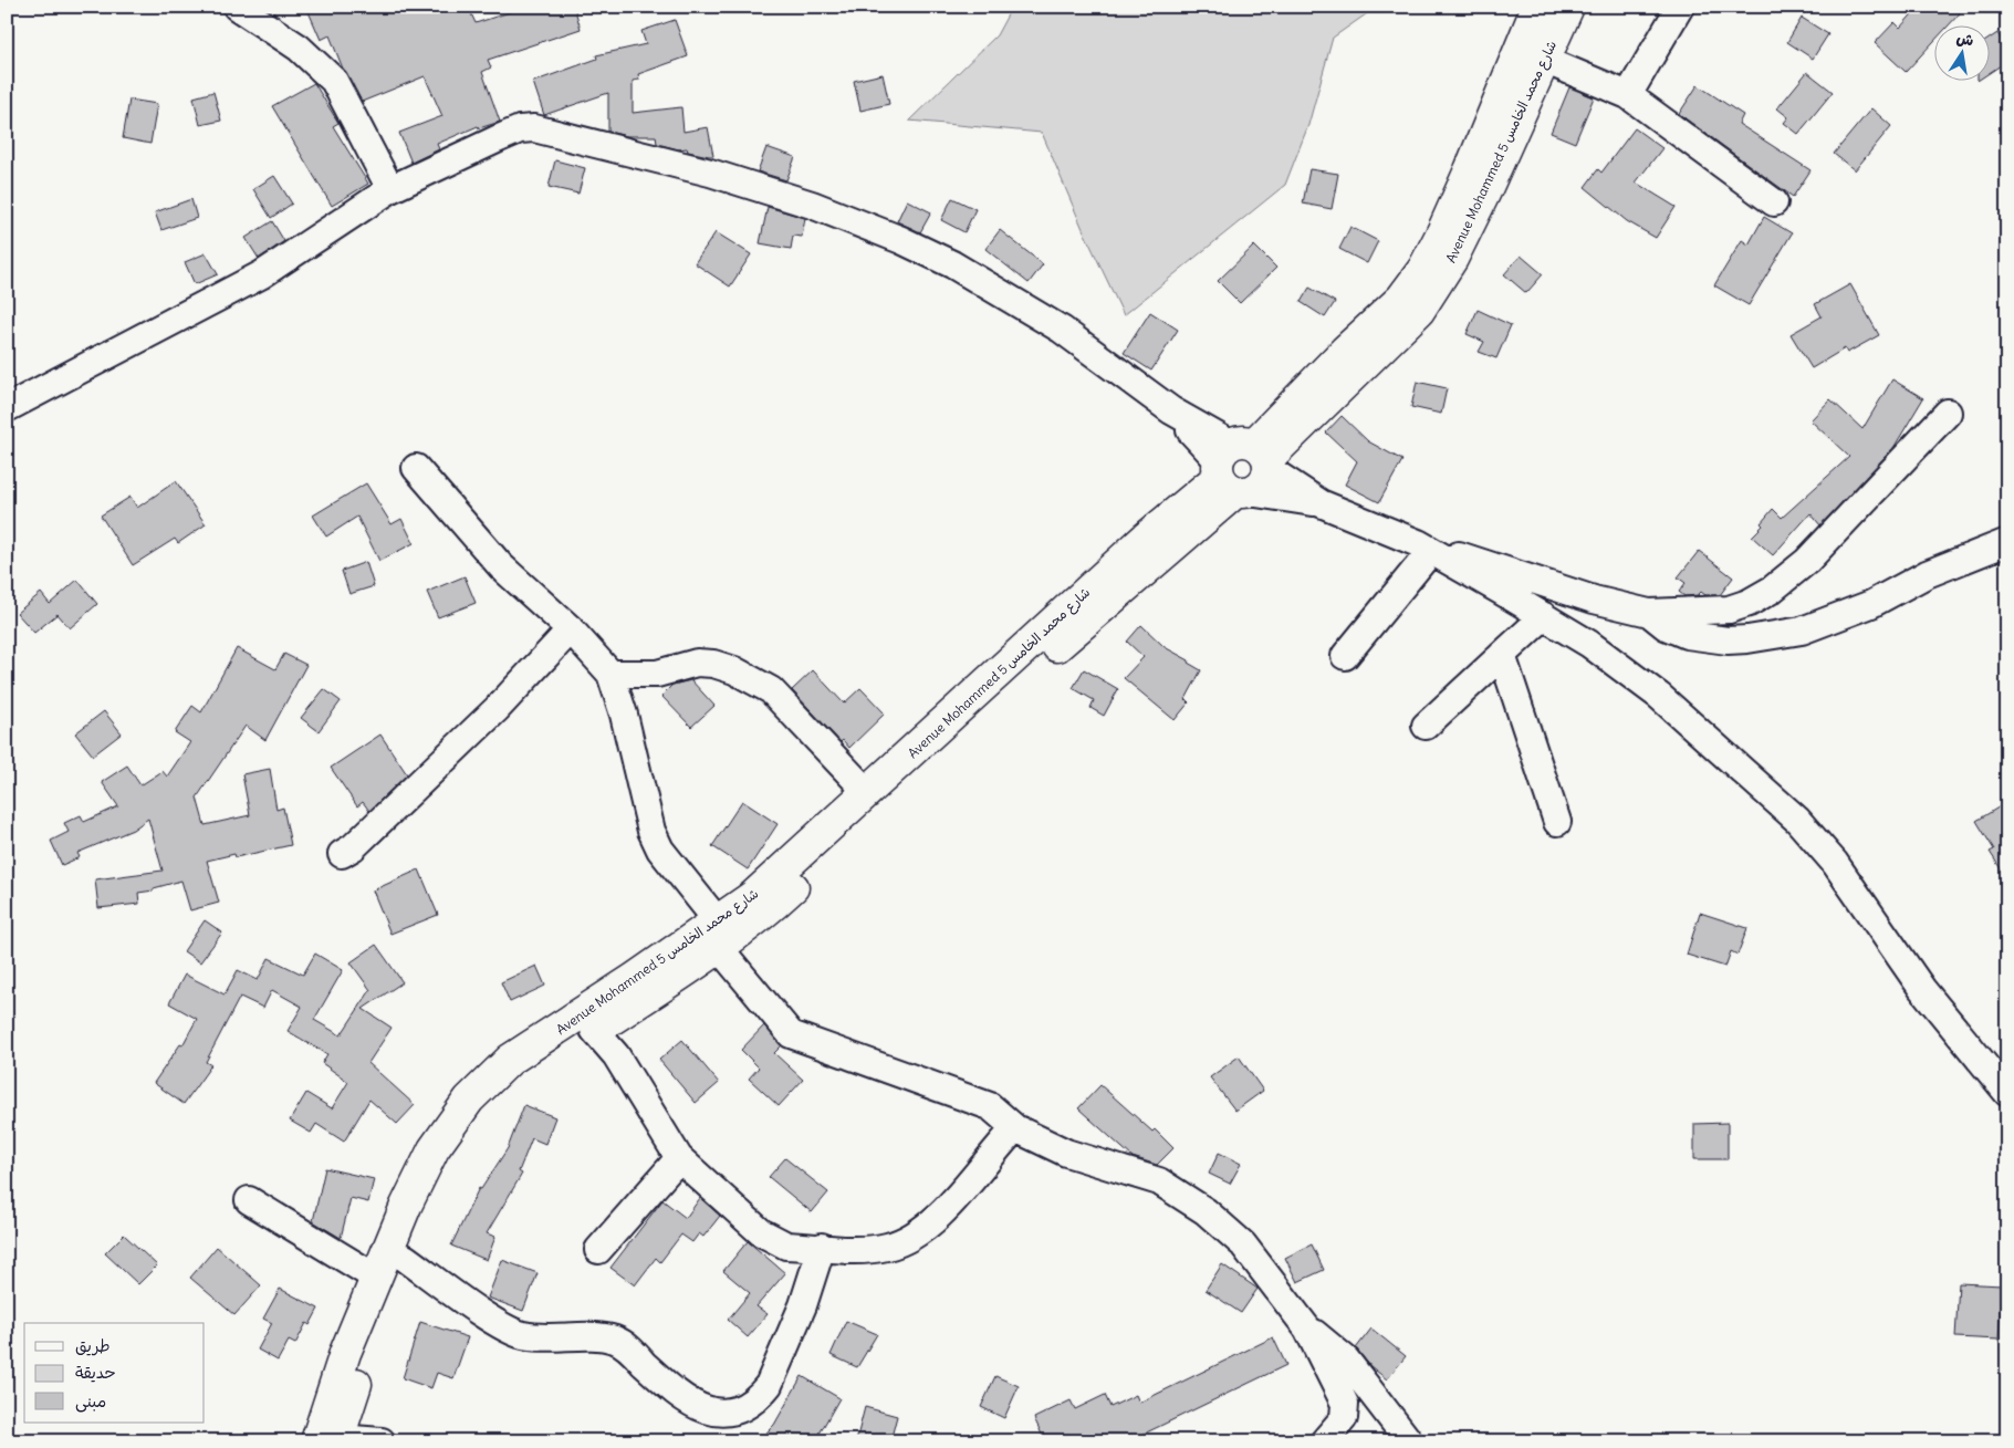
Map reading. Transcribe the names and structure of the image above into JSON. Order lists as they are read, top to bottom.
{
  "streets": {
    "main road": ["Avenue Mohammed 5 شارع محمد الخامس"]
  },
  "legend": ["طريق", "حديقة", "مبنى"],
  "north": "top"
}
